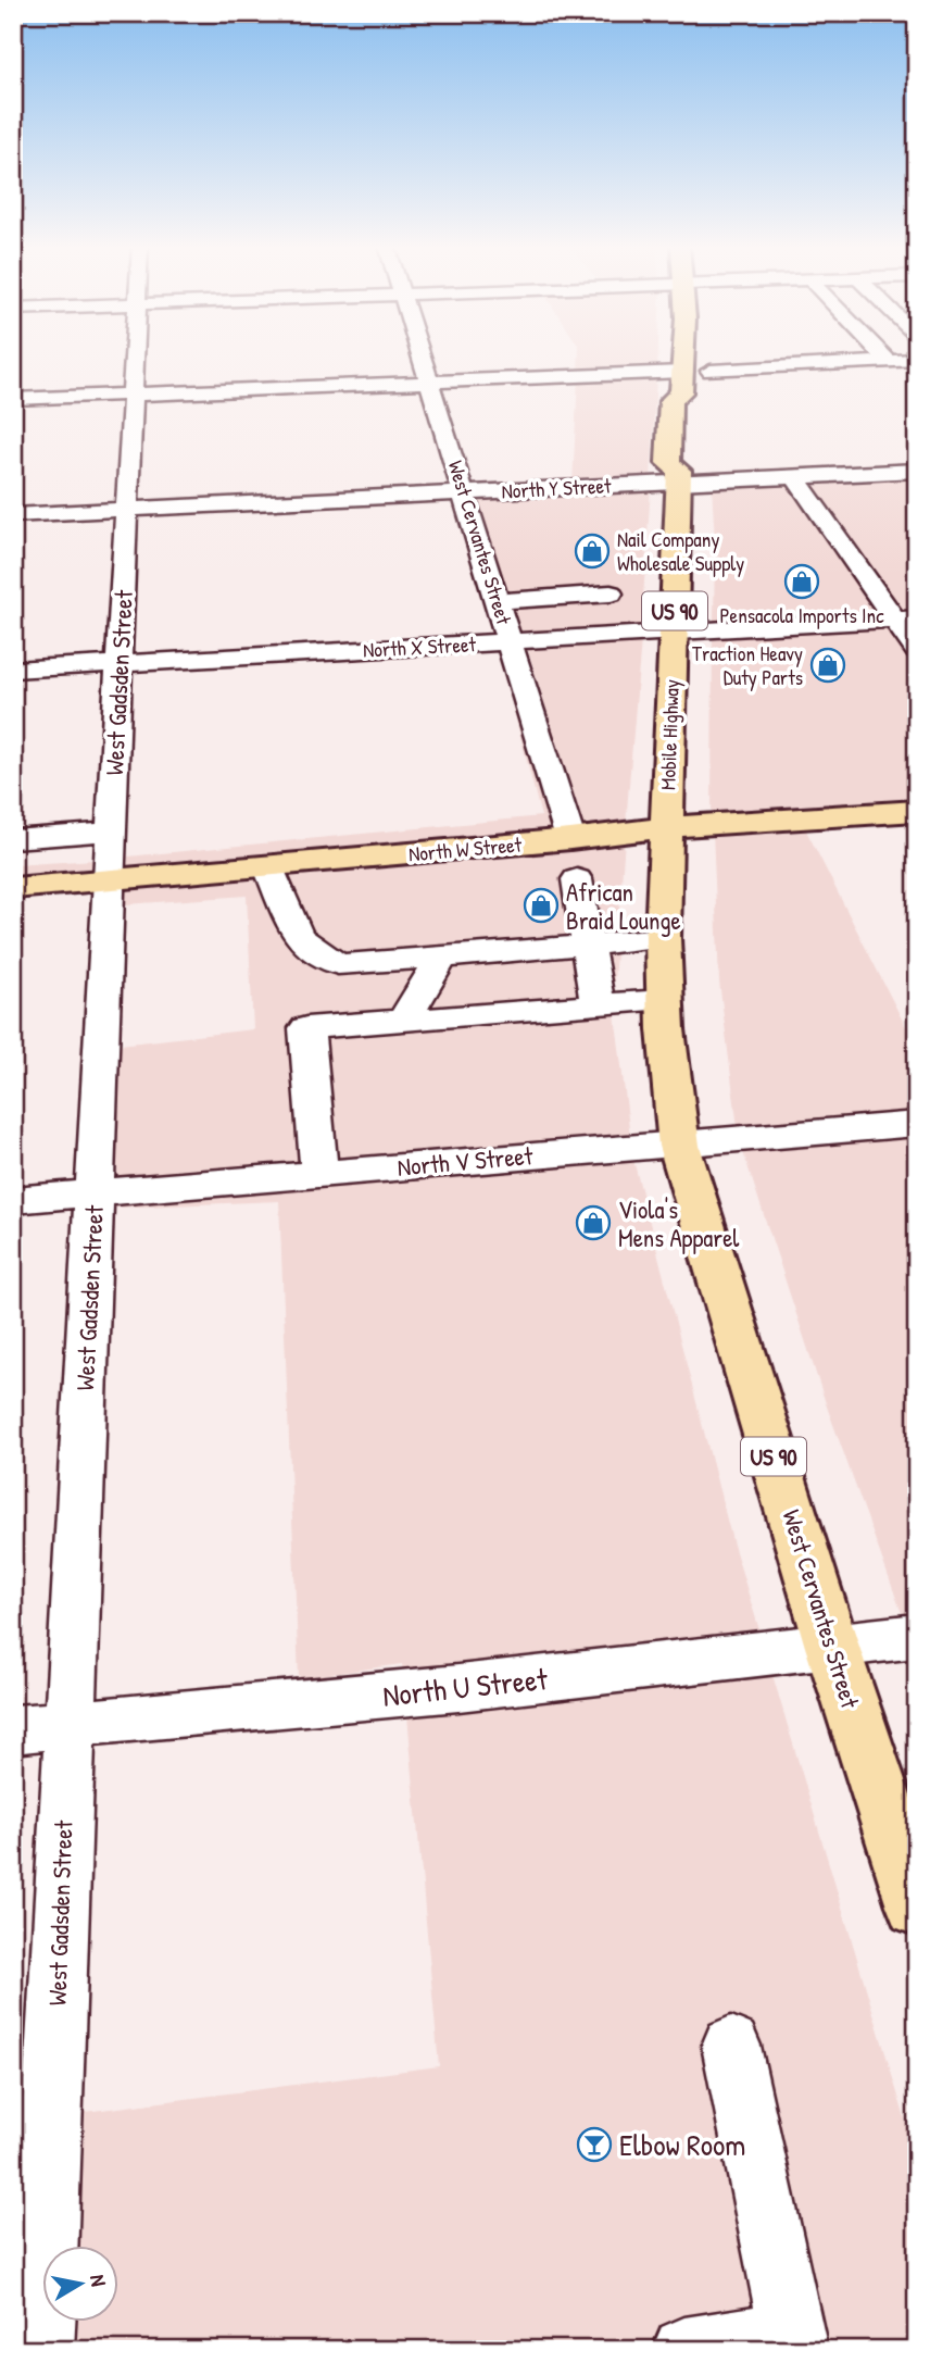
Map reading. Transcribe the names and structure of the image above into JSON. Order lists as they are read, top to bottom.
{
  "streets": {
    "main road": [
      "West Cervantes Street",
      "US 90",
      "Mobile Highway",
      "North W Street"
    ],
    "street": [
      "North Y Street",
      "North X Street",
      "West Gadsden Street",
      "North V Street",
      "North U Street"
    ]
  },
  "crossings": [
    ["North Y Street", "West Cervantes Street"],
    ["North Y Street", "West Gadsden Street"],
    ["North Y Street", "Mobile Highway"],
    ["West Cervantes Street", "North X Street"],
    ["West Cervantes Street", "Mobile Highway"],
    ["West Cervantes Street", "North W Street"],
    ["West Cervantes Street", "North V Street"],
    ["West Cervantes Street", "North U Street"],
    ["North X Street", "West Gadsden Street"],
    ["North X Street", "Mobile Highway"],
    ["West Gadsden Street", "North W Street"],
    ["West Gadsden Street", "North V Street"],
    ["West Gadsden Street", "North U Street"],
    ["Mobile Highway", "North W Street"]
  ],
  "places": {
    "shop": [
      "Nail Company Wholesale Supply",
      "Pensacola Imports Inc",
      "Traction Heavy Duty Parts",
      "African Braid Lounge",
      "Viola's Mens Apparel"
    ],
    "bar": ["Elbow Room"]
  },
  "north": "right"
}
